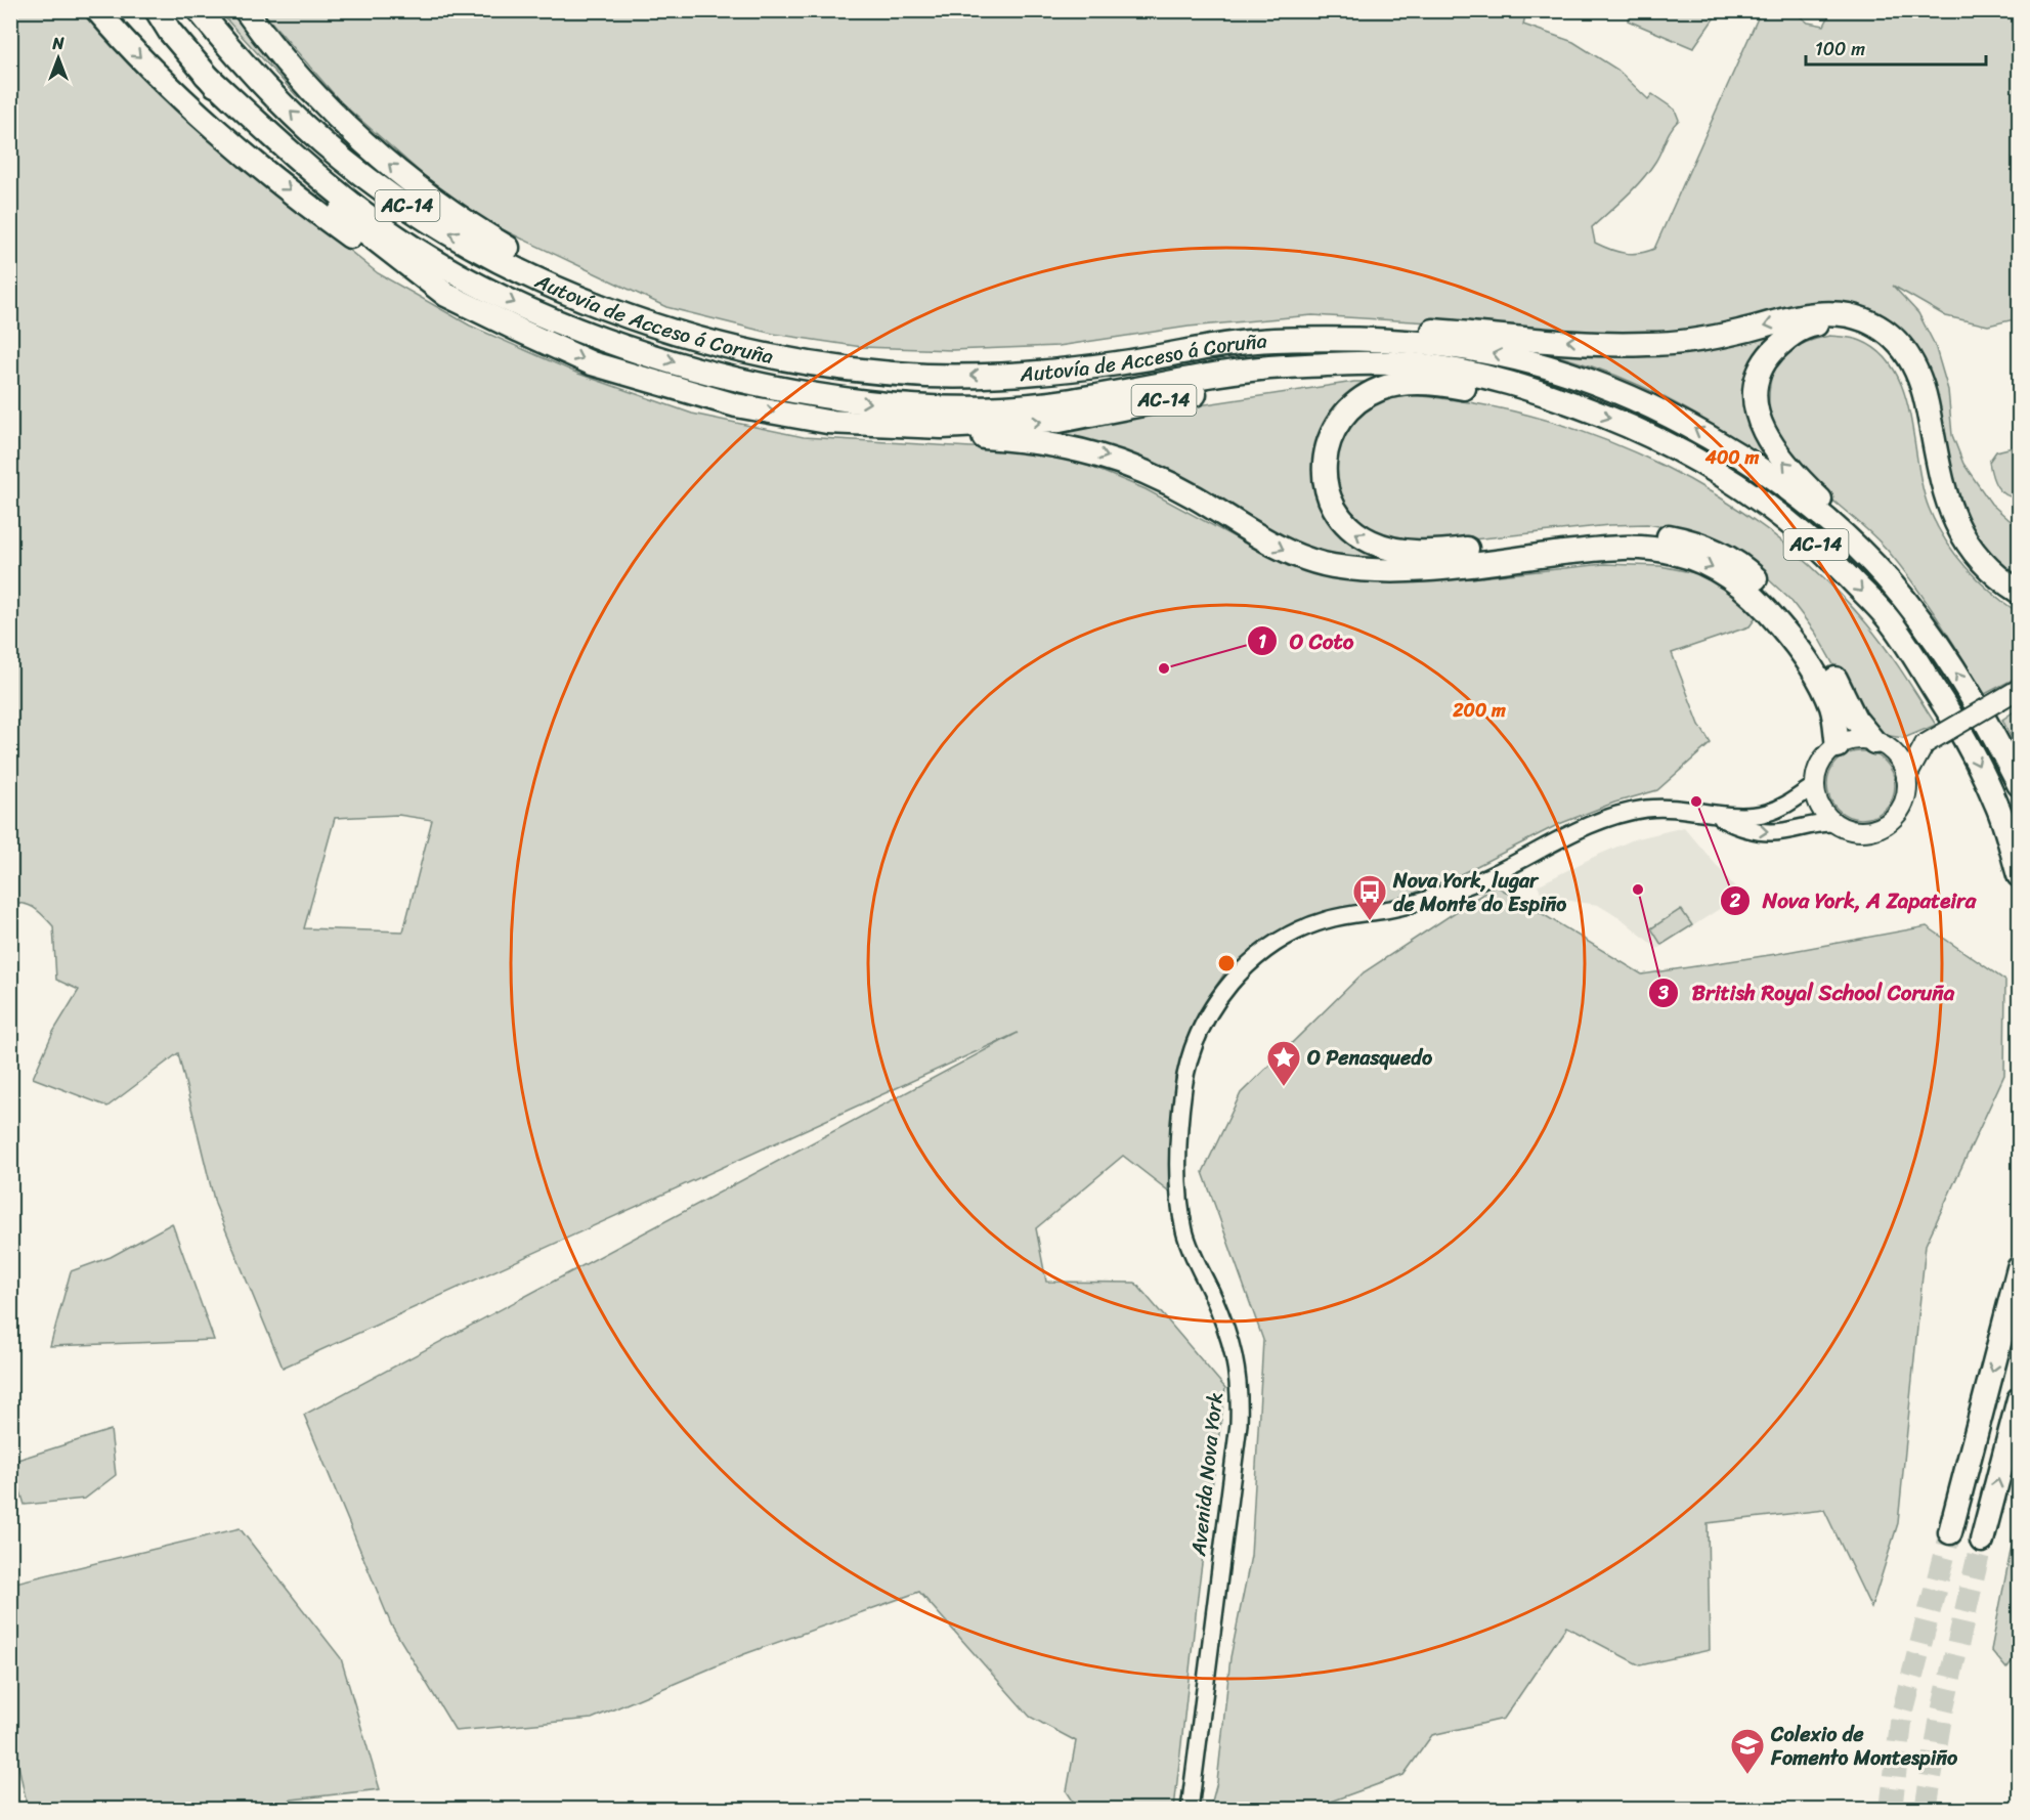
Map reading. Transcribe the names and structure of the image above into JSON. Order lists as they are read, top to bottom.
{
  "streets": {
    "highway": ["AC-14", "Autovía de Acceso á Coruña"],
    "street": ["Avenida Nova York"]
  },
  "places": {
    "other": ["O Coto", "Nova York, A Zapateira", "British Royal School Coruña"],
    "bus stop": ["Nova York, lugar de Monte do Espiño"],
    "place": ["O Penasquedo"],
    "school or university": ["Colexio de Fomento Montespiño"]
  },
  "scale_bar": "100 m",
  "north": "top",
  "rings": ["400 m", "200 m"]
}
